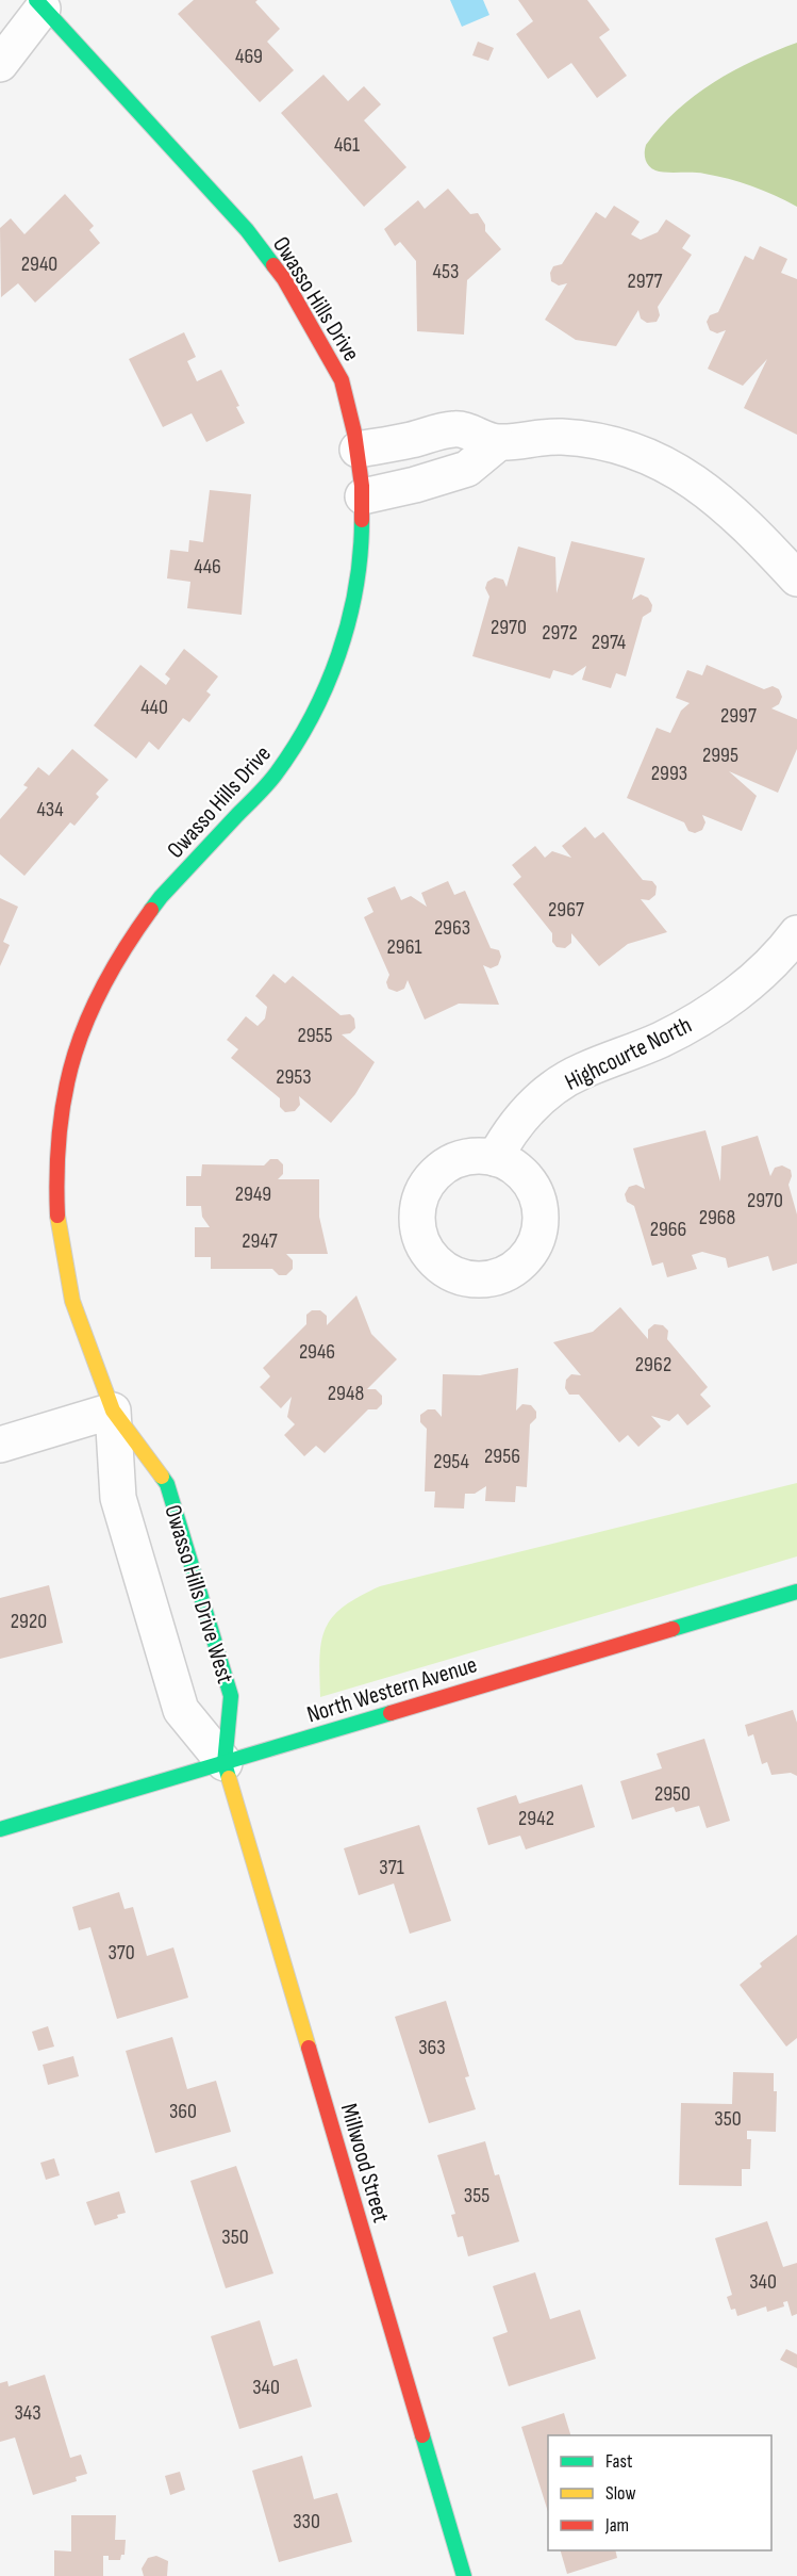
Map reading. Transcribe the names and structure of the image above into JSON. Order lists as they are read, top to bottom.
{
  "streets": {
    "street": [
      "Owasso Hills Drive",
      "Highcourte North",
      "Owasso Hills Drive West",
      "North Western Avenue",
      "Millwood Street"
    ]
  },
  "crossings": [
    ["Owasso Hills Drive", "Owasso Hills Drive West"],
    ["Owasso Hills Drive West", "North Western Avenue"],
    ["Owasso Hills Drive West", "Millwood Street"],
    ["North Western Avenue", "Millwood Street"]
  ],
  "house_numbers": [
    "469",
    "461",
    "2940",
    "453",
    "2977",
    "446",
    "2970",
    "2972",
    "2974",
    "440",
    "2997",
    "2995",
    "2993",
    "434",
    "2967",
    "2963",
    "2961",
    "2955",
    "2953",
    "2949",
    "2970",
    "2968",
    "2966",
    "2947",
    "2946",
    "2962",
    "2948",
    "2956",
    "2954",
    "2920",
    "2950",
    "2942",
    "371",
    "370",
    "363",
    "360",
    "350",
    "355",
    "350",
    "340",
    "340",
    "343",
    "330"
  ],
  "legend": ["Fast", "Slow", "Jam"]
}
